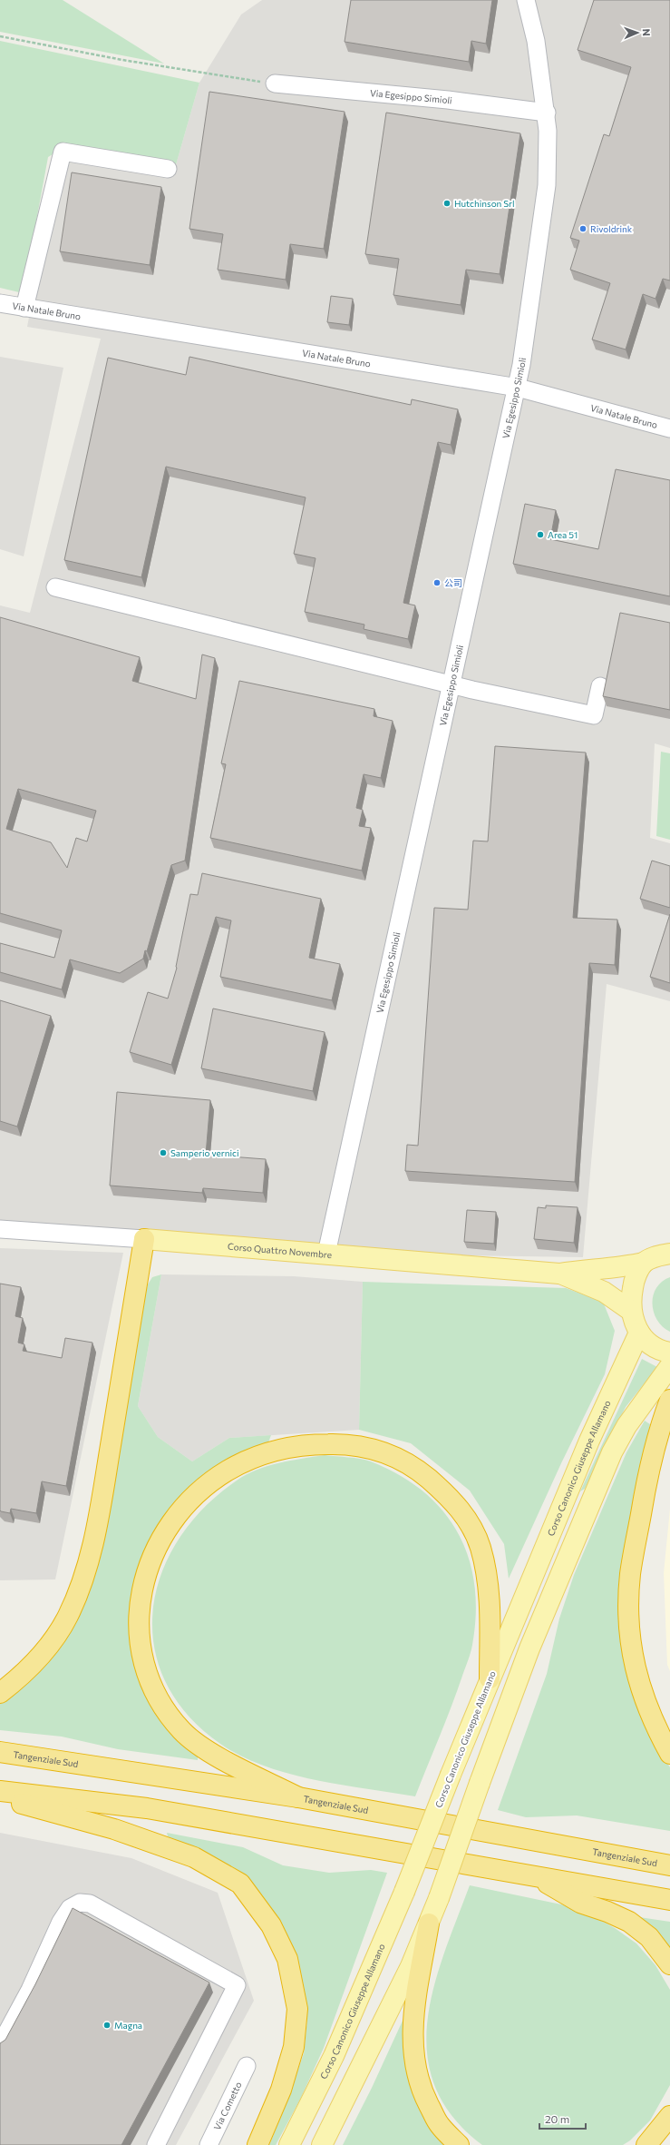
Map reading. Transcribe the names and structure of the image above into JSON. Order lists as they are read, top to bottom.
{
  "streets": {
    "highway": ["Tangenziale Sud"],
    "main road": ["Corso Quattro Novembre", "Corso Canonico Giuseppe Allamano"],
    "street": ["Via Egesippo Simioli", "Via Natale Bruno", "Via Cometto"]
  },
  "crossings": [
    ["Via Egesippo Simioli", "Via Natale Bruno"],
    ["Via Egesippo Simioli", "Corso Quattro Novembre"]
  ],
  "places": [
    "Hutchinson Srl",
    "Rivoldrink",
    "Area 51",
    "公司",
    "Samperio vernici",
    "Magna"
  ],
  "scale_bar": "20 m",
  "north": "right"
}
